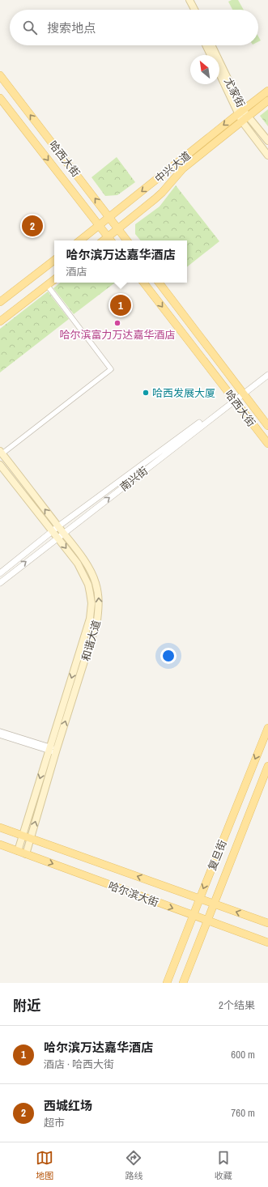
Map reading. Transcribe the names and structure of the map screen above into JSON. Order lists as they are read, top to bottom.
{
  "streets": {
    "main road": [
      "尤家街",
      "哈西大街",
      "中兴大道",
      "和谐大道",
      "复旦街",
      "哈尔滨大街"
    ],
    "street": ["南兴街"]
  },
  "crossings": [
    ["尤家街", "中兴大道"],
    ["哈西大街", "中兴大道"],
    ["哈西大街", "南兴街"],
    ["南兴街", "和谐大道"],
    ["和谐大道", "哈尔滨大街"],
    ["复旦街", "哈尔滨大街"]
  ],
  "places": ["哈尔滨富力万达嘉华酒店", "哈西发展大厦"],
  "north": "top left",
  "page": {
    "search": "搜索地点",
    "pins": ["2", "1"],
    "popup": ["哈尔滨万达嘉华酒店", "酒店"],
    "heading": ["附近", "2个结果"],
    "list": [
      {
        "mark": "1",
        "name": "哈尔滨万达嘉华酒店",
        "note": "酒店 · 哈西大街",
        "value": "600 m"
      },
      {
        "mark": "2",
        "name": "西城红场",
        "note": "超市",
        "value": "760 m"
      }
    ],
    "nav": ["地图", "路线", "收藏"]
  }
}
